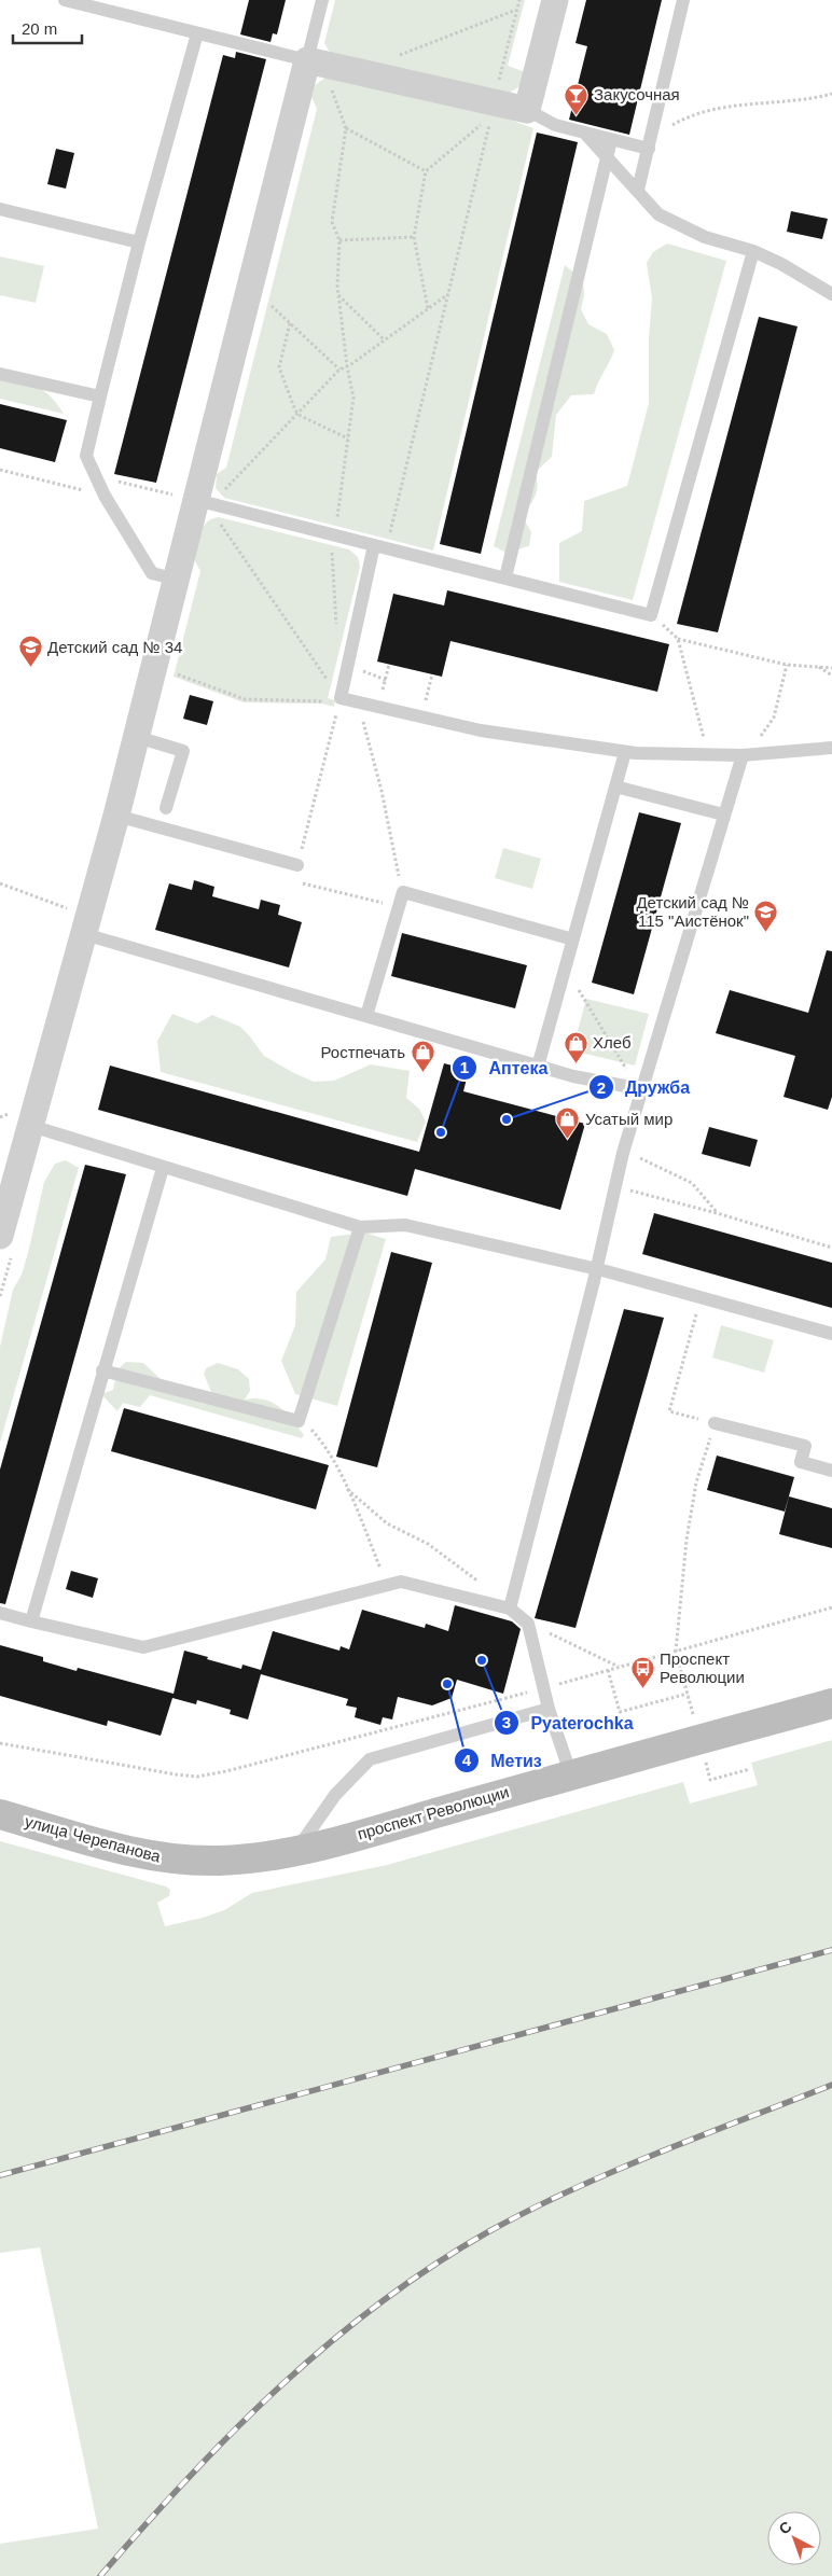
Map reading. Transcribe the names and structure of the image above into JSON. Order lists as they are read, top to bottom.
{
  "streets": {
    "main road": ["проспект Революции", "улица Черепанова"]
  },
  "crossings": [
    ["проспект Революции", "улица Черепанова"]
  ],
  "places": {
    "bar": ["Закусочная"],
    "school or university": ["Детский сад № 34", "Детский сад № 115 \"Аистёнок\""],
    "shop": ["Хлеб", "Ростпечать", "Усатый мир"],
    "other": [
      "Дружба",
      "Аптека",
      "Pyaterochka",
      "Метиз"
    ],
    "bus stop": ["Проспект Революции"]
  },
  "scale_bar": "20 m",
  "north": "top left"
}
